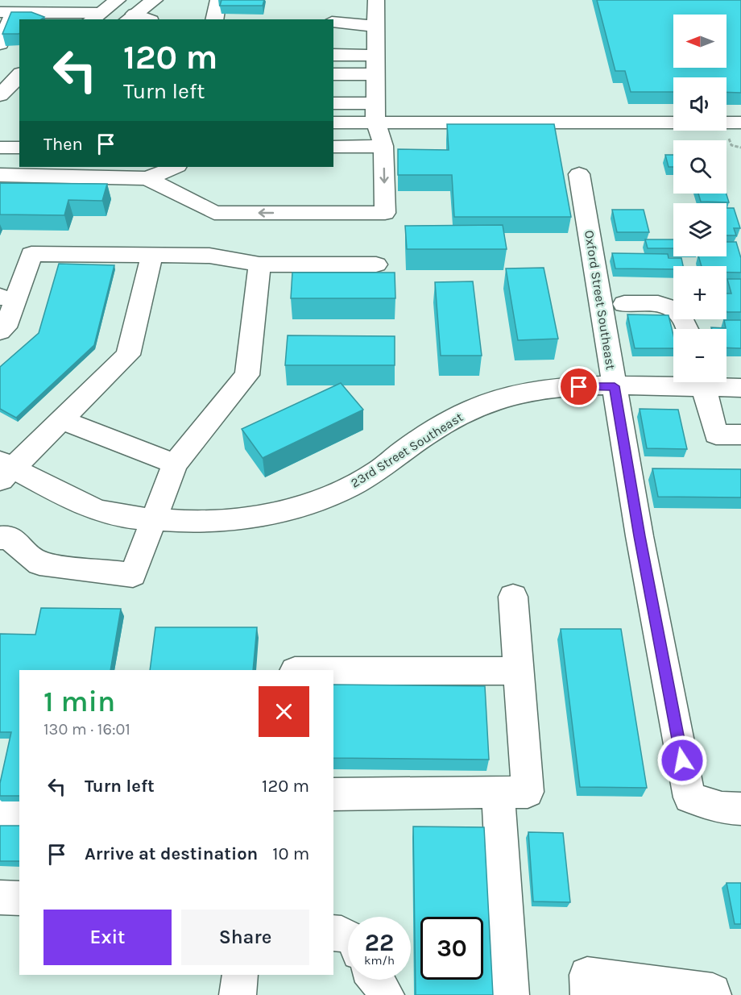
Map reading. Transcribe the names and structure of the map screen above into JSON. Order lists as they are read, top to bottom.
{
  "streets": {
    "main road": ["Oxford Street Southeast", "23rd Street Southeast"]
  },
  "crossings": [
    ["Oxford Street Southeast", "23rd Street Southeast"]
  ],
  "north": "left",
  "page": {
    "map_buttons": ["+", "−"],
    "turn": ["120 m", "Turn left"],
    "then": "Then",
    "heading": ["1 min", "130 m · 16:01"],
    "list": [
      {
        "name": "Turn left",
        "value": "120 m"
      },
      {
        "name": "Arrive at destination",
        "value": "10 m"
      }
    ],
    "buttons": ["Exit", "Share"],
    "speed": "22 km/h",
    "limit": "30"
  }
}
